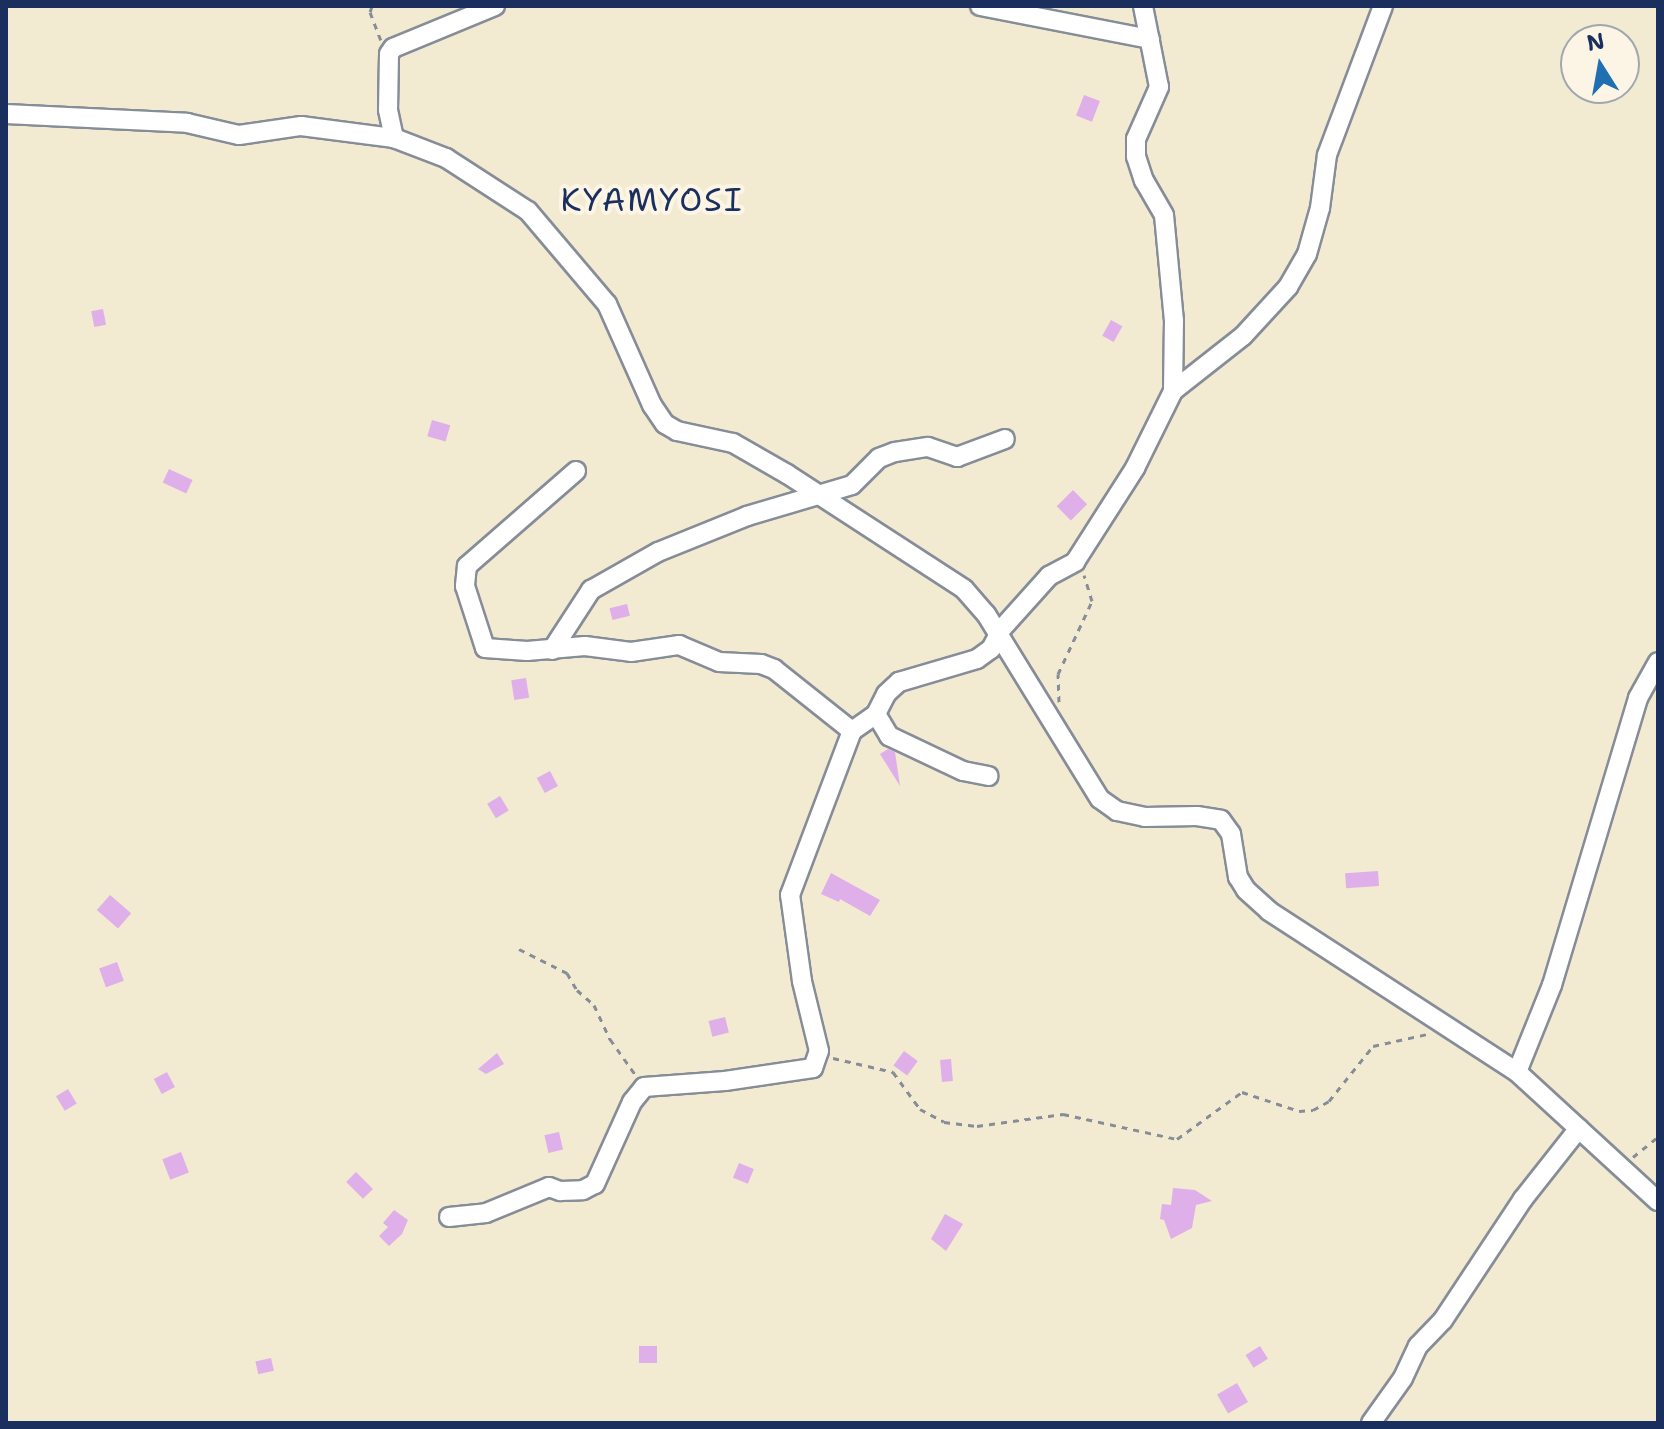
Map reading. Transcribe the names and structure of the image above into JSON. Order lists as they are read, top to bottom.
{
  "districts": ["KYAMYOSI"],
  "north": "top"
}
